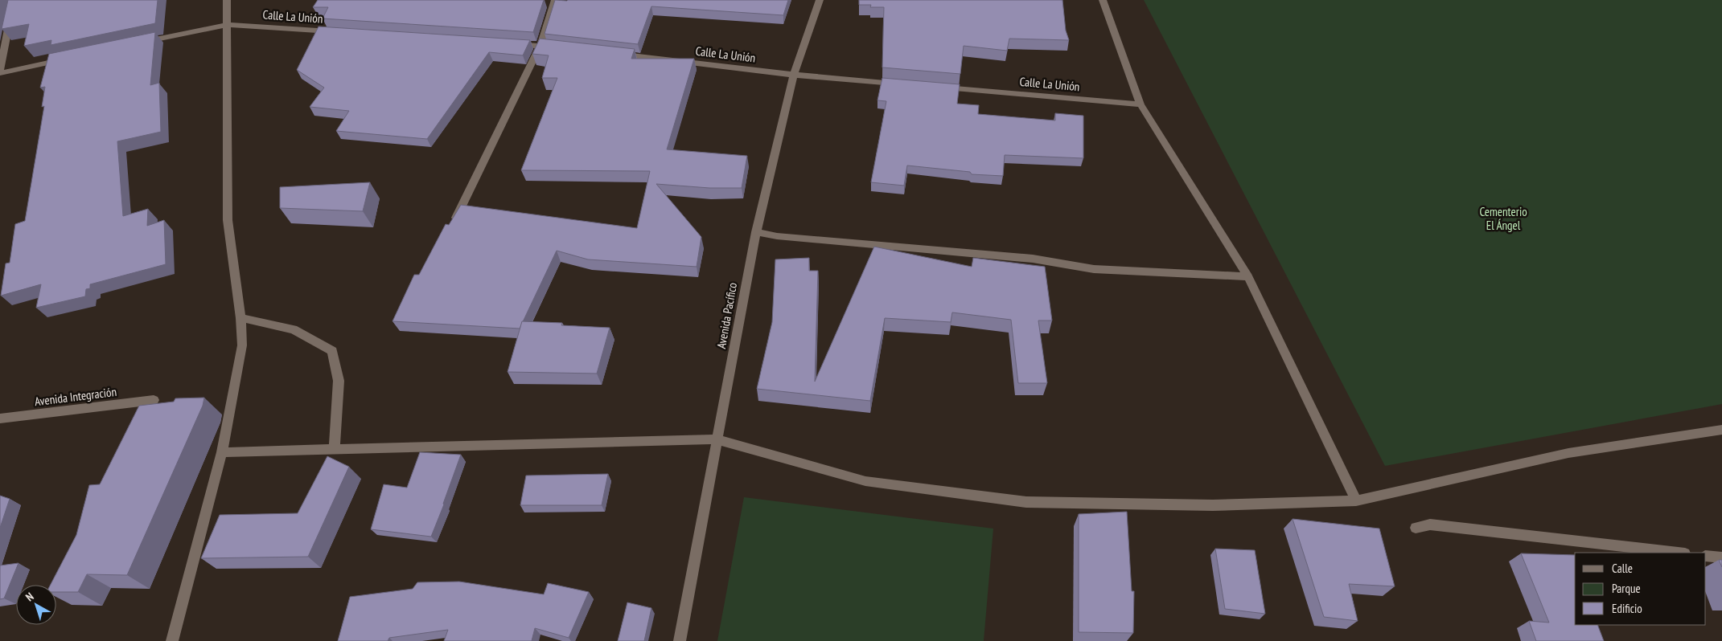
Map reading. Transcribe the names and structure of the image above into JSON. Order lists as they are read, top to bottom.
{
  "streets": {
    "street": ["Calle La Unión", "Avenida Pacífico", "Avenida Integración"]
  },
  "crossings": [
    ["Calle La Unión", "Avenida Pacífico"]
  ],
  "parks": ["Cementerio El Ángel"],
  "legend": ["Calle", "Parque", "Edificio"],
  "north": "top left"
}
